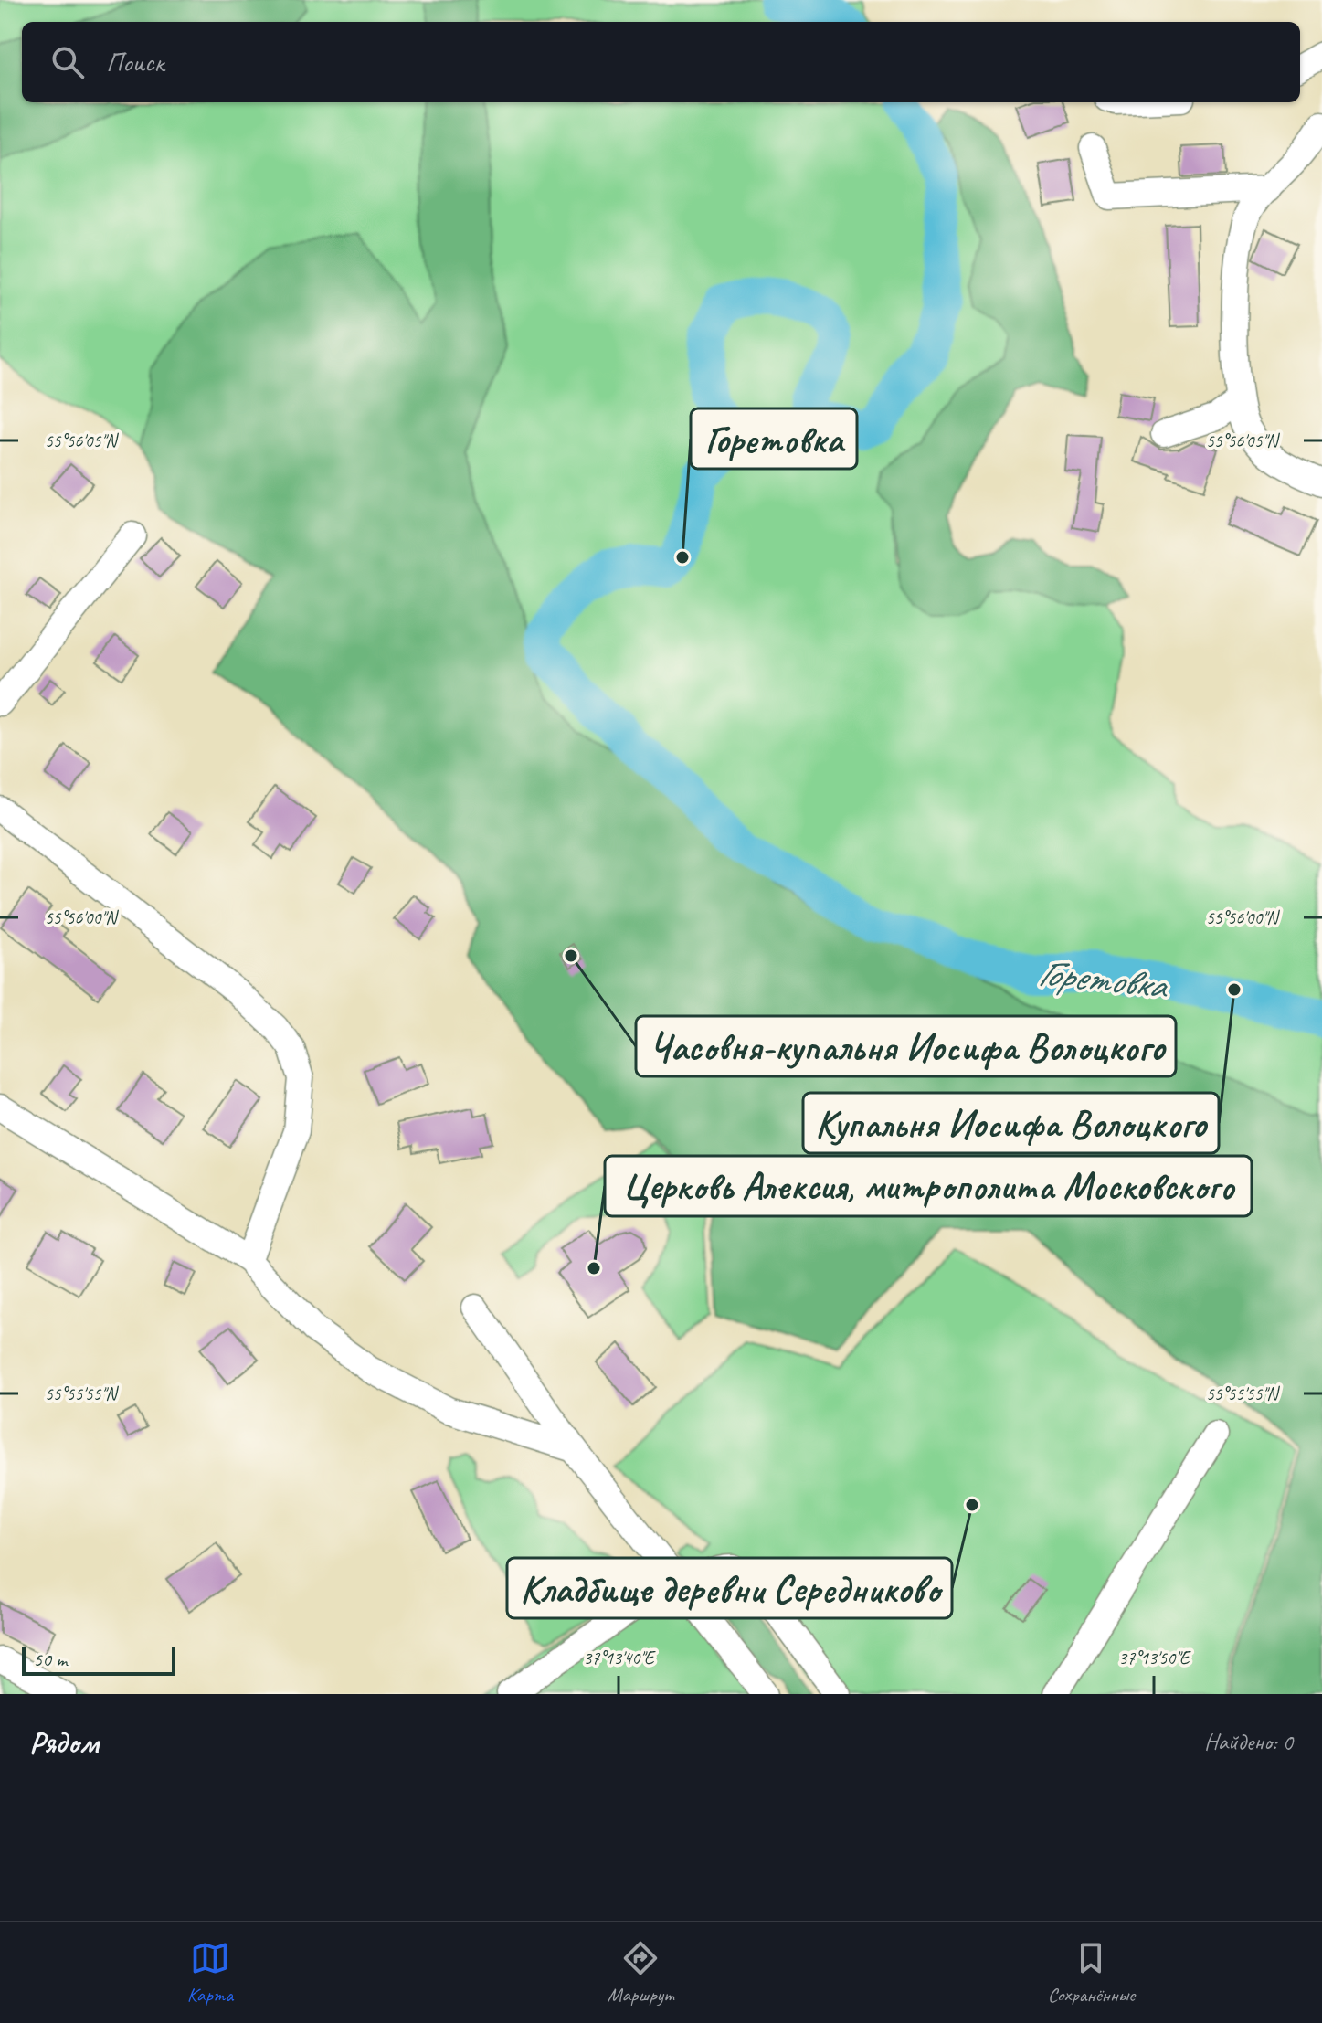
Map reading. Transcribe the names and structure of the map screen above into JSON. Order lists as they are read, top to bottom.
{
  "water": ["Горетовка"],
  "places": [
    "Горетовка",
    "Часовня-купальня Иосифа Волоцкого",
    "Купальня Иосифа Волоцкого",
    "Церковь Алексия, митрополита Московского",
    "Кладбище деревни Середниково"
  ],
  "scale_bar": "50 m",
  "page": {
    "search": "Поиск",
    "scale": "50 m",
    "heading": ["Рядом", "Найдено: 0"],
    "nav": ["Карта", "Маршрут", "Сохранённые"]
  },
  "coordinates": [
    "55°56'05\"N",
    "55°56'00\"N",
    "55°55'55\"N",
    "37°13'40\"E",
    "37°13'50\"E"
  ]
}
